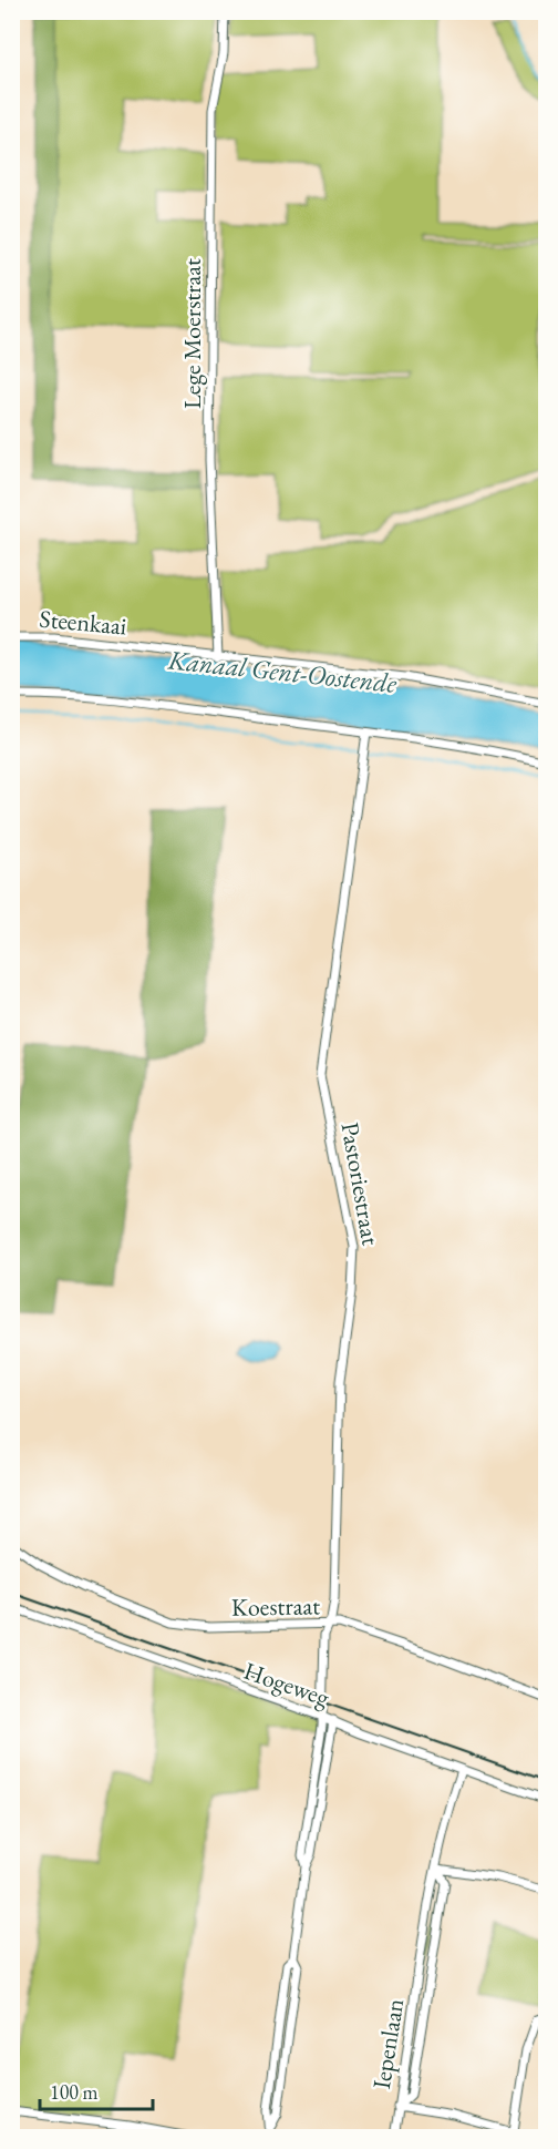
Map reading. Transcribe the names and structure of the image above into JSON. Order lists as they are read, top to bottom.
{
  "streets": {
    "street": [
      "Lege Moerstraat",
      "Steenkaai",
      "Pastoriestraat",
      "Koestraat",
      "Hogeweg",
      "Iepenlaan"
    ]
  },
  "crossings": [
    ["Lege Moerstraat", "Steenkaai"],
    ["Pastoriestraat", "Koestraat"],
    ["Pastoriestraat", "Hogeweg"],
    ["Hogeweg", "Iepenlaan"]
  ],
  "water": ["Kanaal Gent-Oostende"],
  "scale_bar": "100 m"
}
